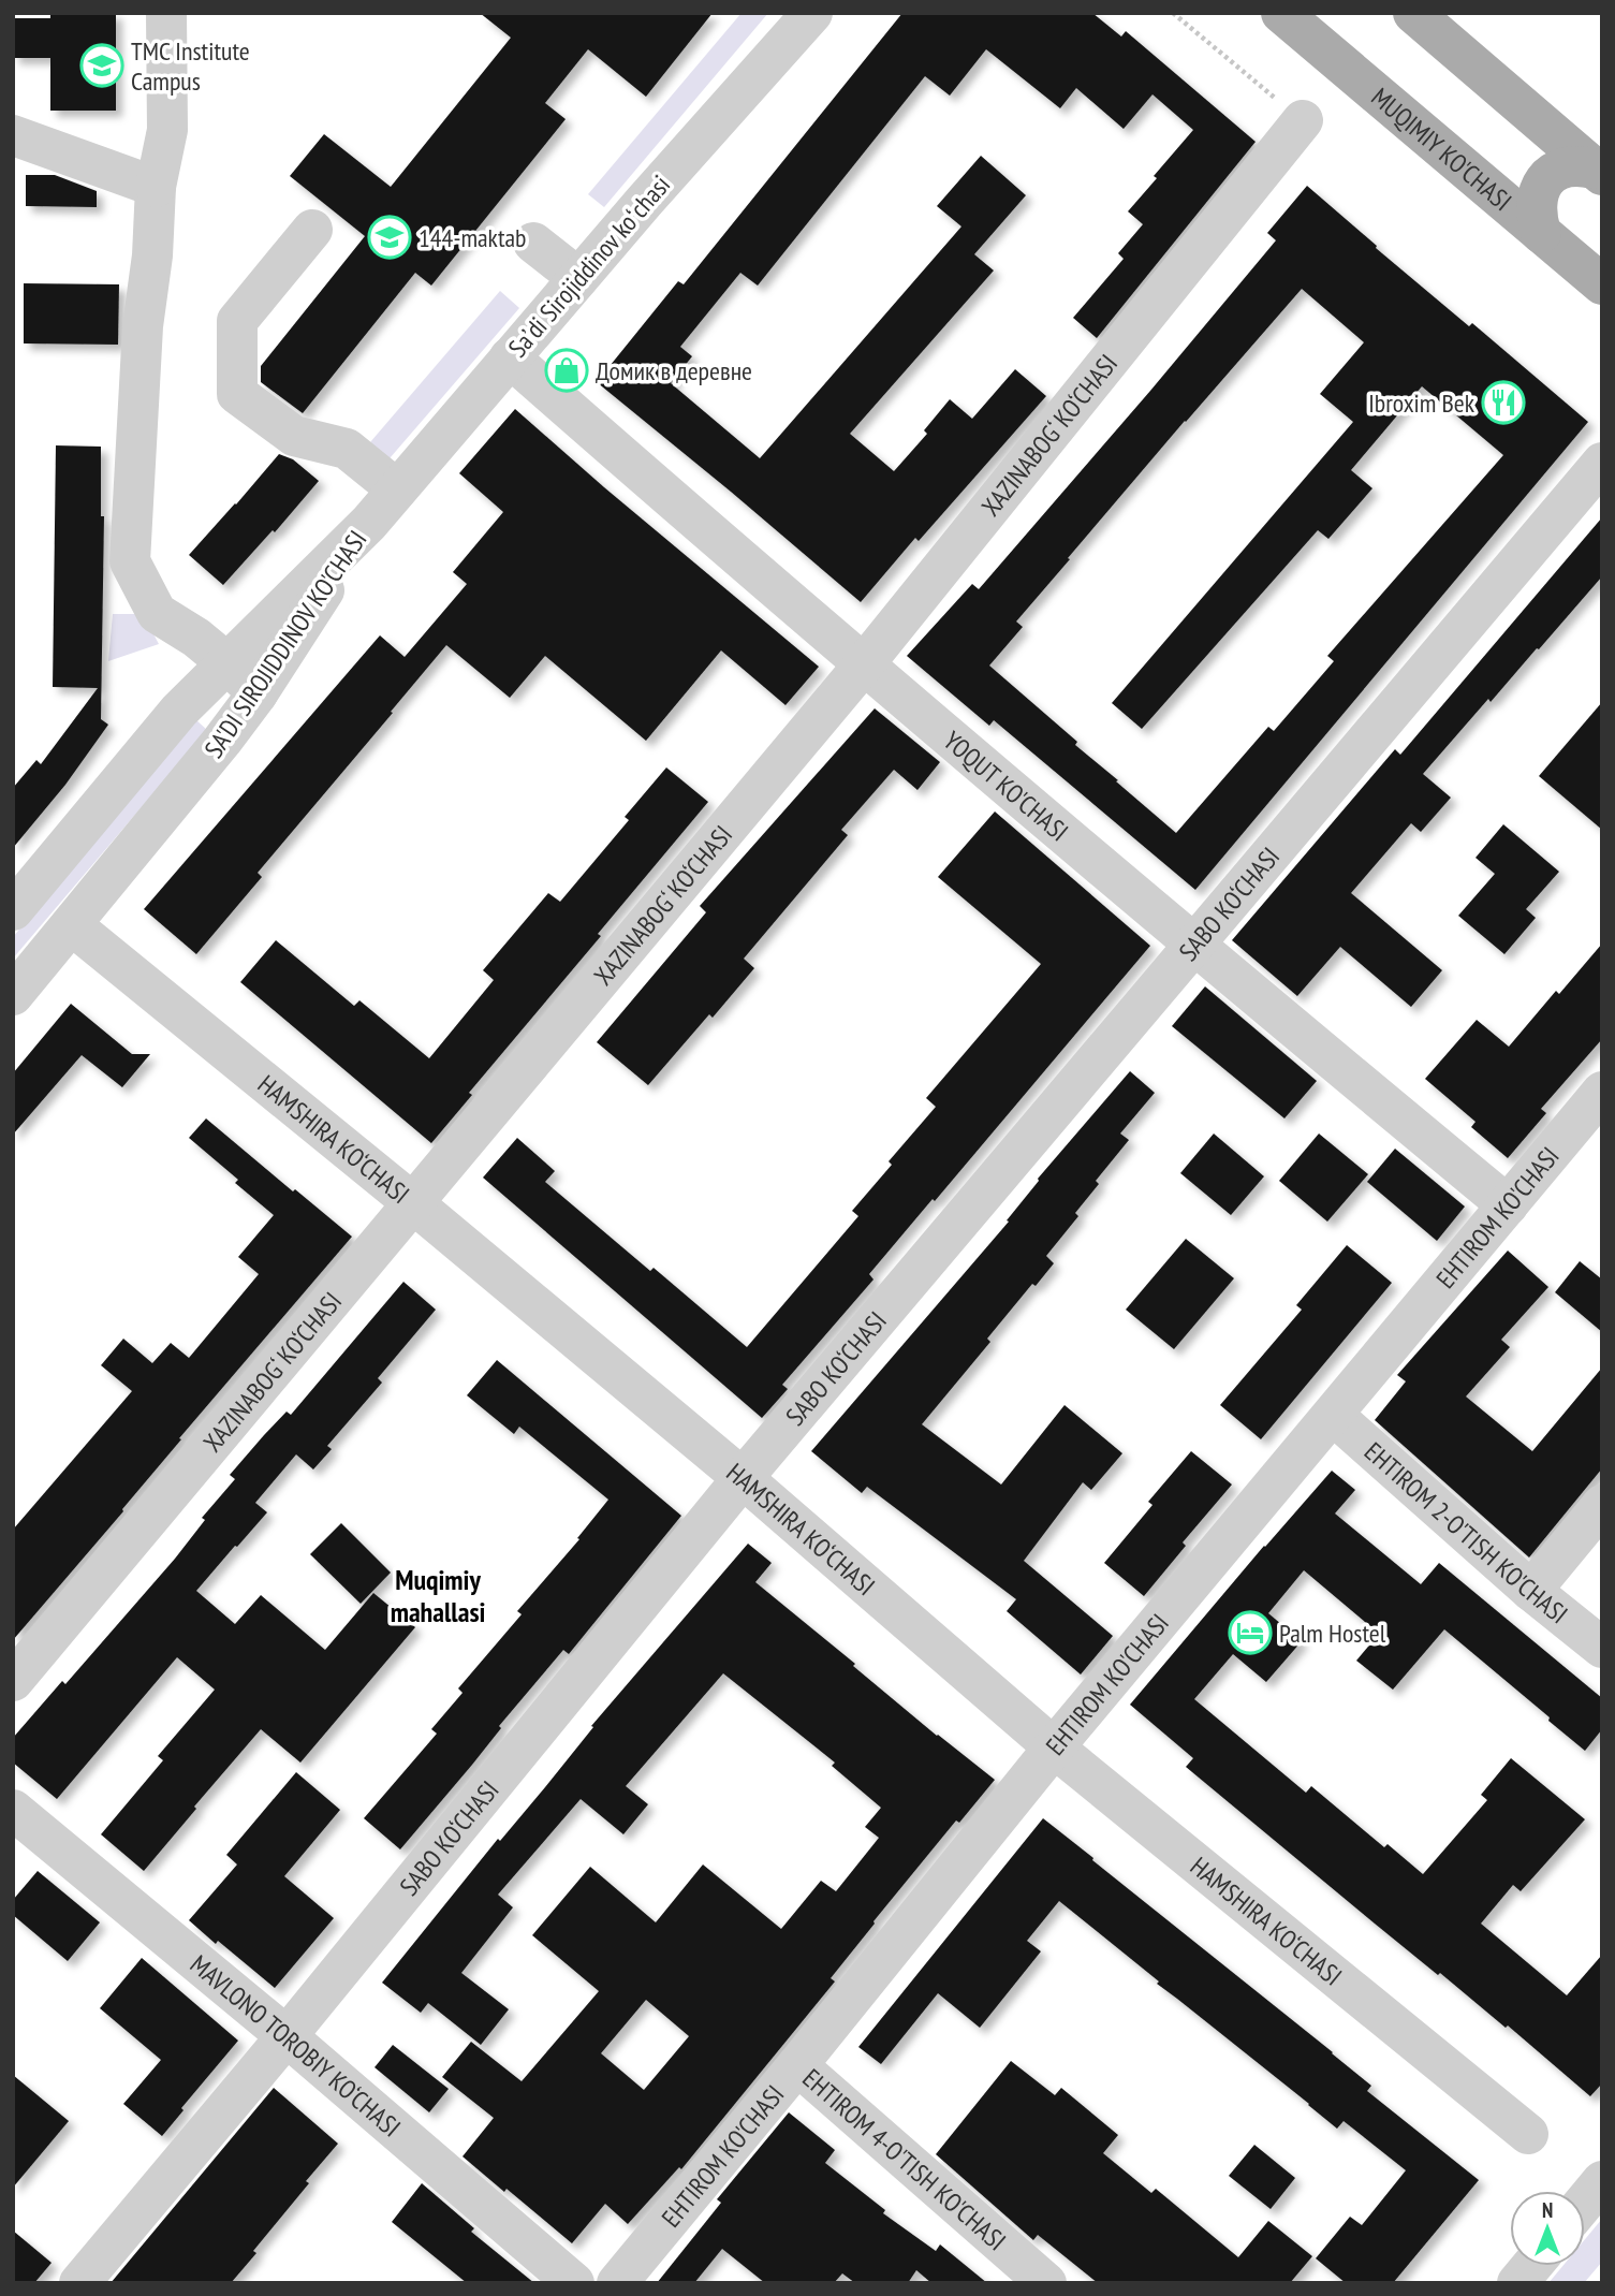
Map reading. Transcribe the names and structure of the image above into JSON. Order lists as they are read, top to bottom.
{
  "streets": {
    "main road": ["MUQIMIY KO'CHASI"],
    "street": [
      "Saʼdi Sirojiddinov koʻchasi",
      "XAZINABOG‘ KO‘CHASI",
      "SA'DI SIROJIDDINOV KO'CHASI",
      "YOQUT KO'CHASI",
      "SABO KO‘CHASI",
      "HAMSHIRA KO‘CHASI",
      "EHTIROM KO'CHASI",
      "EHTIROM 2-O'TISH KO'CHASI",
      "MAVLONO TOROBIY KO‘CHASI",
      "EHTIROM 4-O'TISH KO'CHASI"
    ]
  },
  "crossings": [
    ["Saʼdi Sirojiddinov koʻchasi", "SA'DI SIROJIDDINOV KO'CHASI"],
    ["Saʼdi Sirojiddinov koʻchasi", "YOQUT KO'CHASI"],
    ["XAZINABOG‘ KO‘CHASI", "YOQUT KO'CHASI"],
    ["XAZINABOG‘ KO‘CHASI", "HAMSHIRA KO‘CHASI"],
    ["SA'DI SIROJIDDINOV KO'CHASI", "HAMSHIRA KO‘CHASI"],
    ["YOQUT KO'CHASI", "SABO KO‘CHASI"],
    ["YOQUT KO'CHASI", "EHTIROM KO'CHASI"],
    ["SABO KO‘CHASI", "HAMSHIRA KO‘CHASI"],
    ["SABO KO‘CHASI", "MAVLONO TOROBIY KO‘CHASI"],
    ["HAMSHIRA KO‘CHASI", "EHTIROM KO'CHASI"],
    ["EHTIROM KO'CHASI", "EHTIROM 2-O'TISH KO'CHASI"],
    ["EHTIROM KO'CHASI", "EHTIROM 4-O'TISH KO'CHASI"]
  ],
  "districts": ["Muqimiy mahallasi"],
  "places": {
    "school or university": ["TMC Institute Campus", "144-maktab"],
    "shop": ["Домик в деревне"],
    "restaurant": ["Ibroxim Bek"],
    "hotel": ["Palm Hostel"]
  },
  "north": "top"
}
